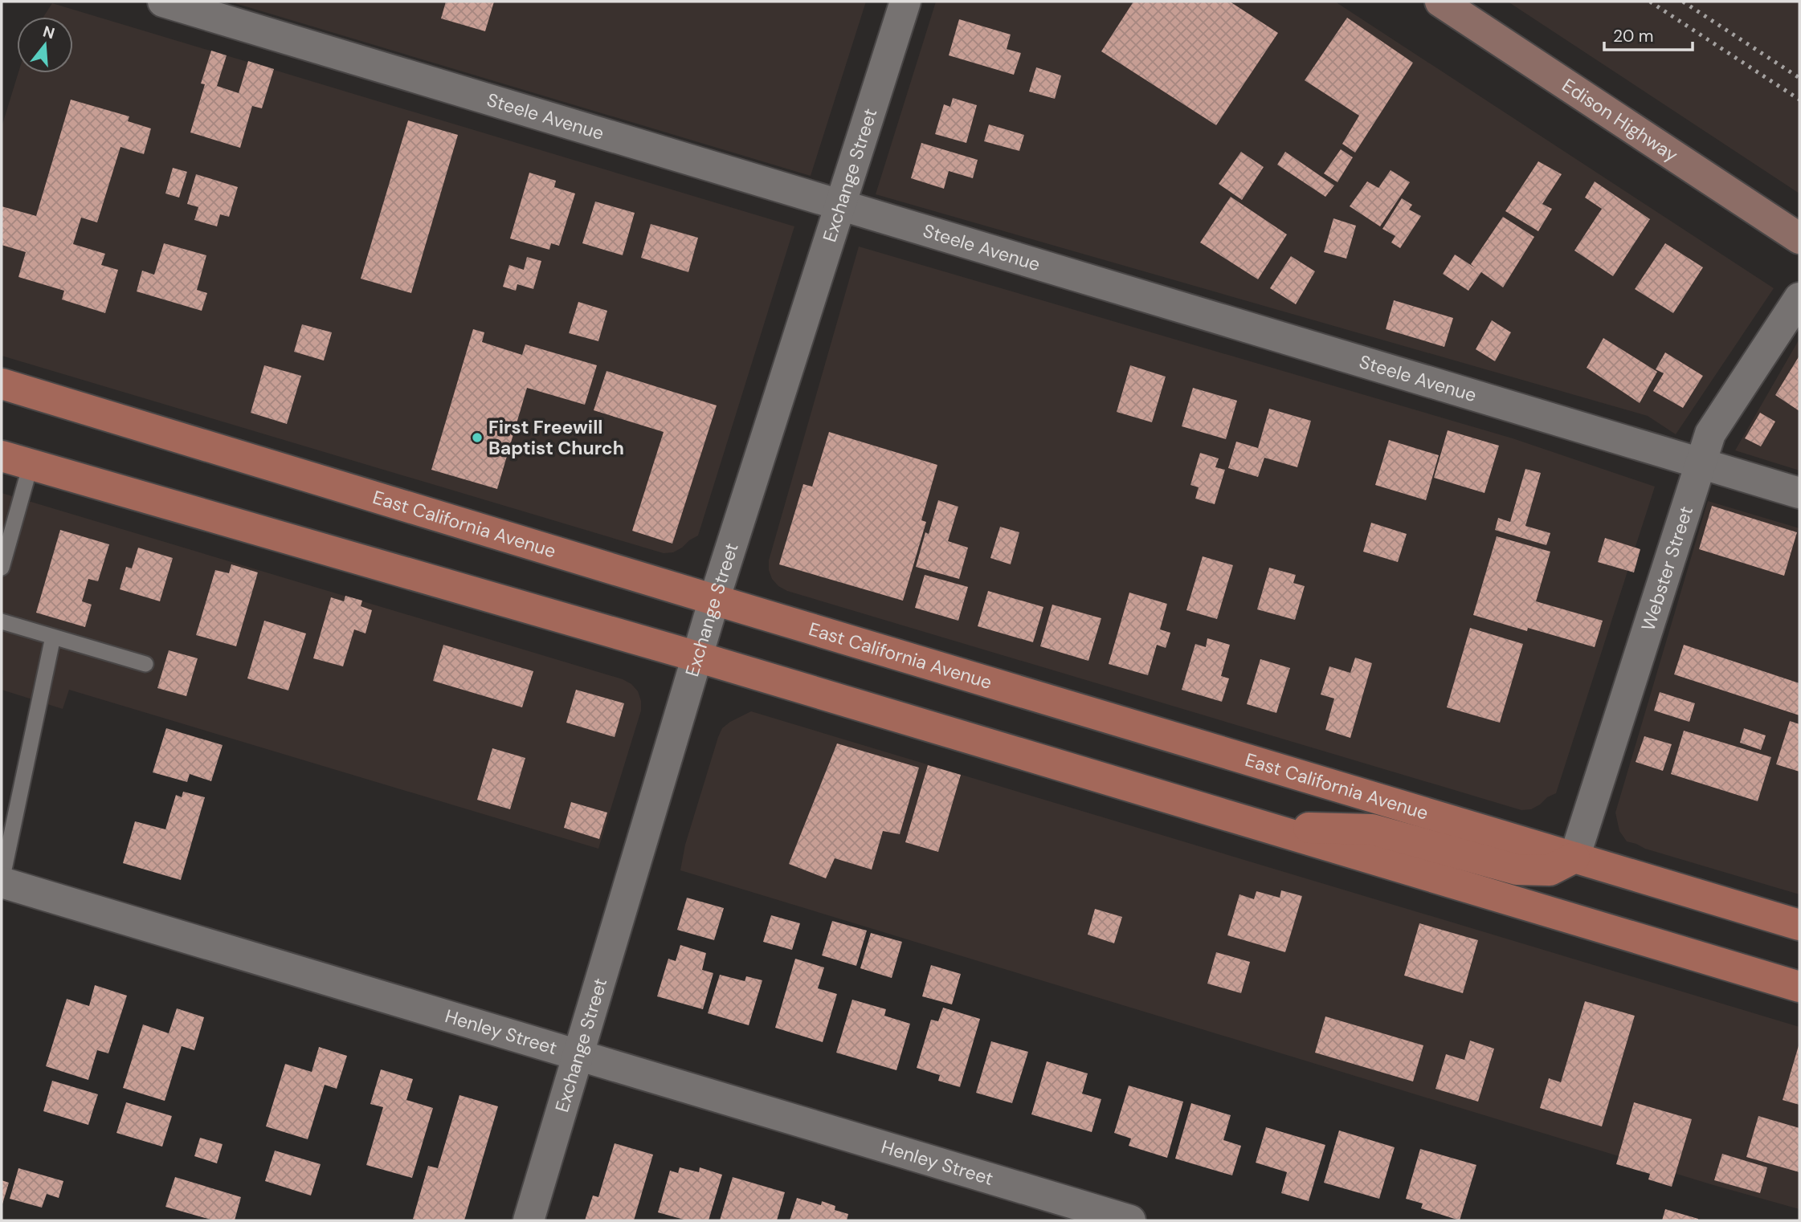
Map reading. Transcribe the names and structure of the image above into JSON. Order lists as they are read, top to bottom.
{
  "streets": {
    "main road": ["Edison Highway", "East California Avenue"],
    "street": [
      "Steele Avenue",
      "Exchange Street",
      "Webster Street",
      "Henley Street"
    ]
  },
  "crossings": [
    ["Steele Avenue", "Exchange Street"],
    ["Steele Avenue", "Webster Street"],
    ["Exchange Street", "East California Avenue"],
    ["Exchange Street", "Henley Street"],
    ["East California Avenue", "Webster Street"]
  ],
  "places": ["First Freewill Baptist Church"],
  "scale_bar": "20 m",
  "north": "top"
}
